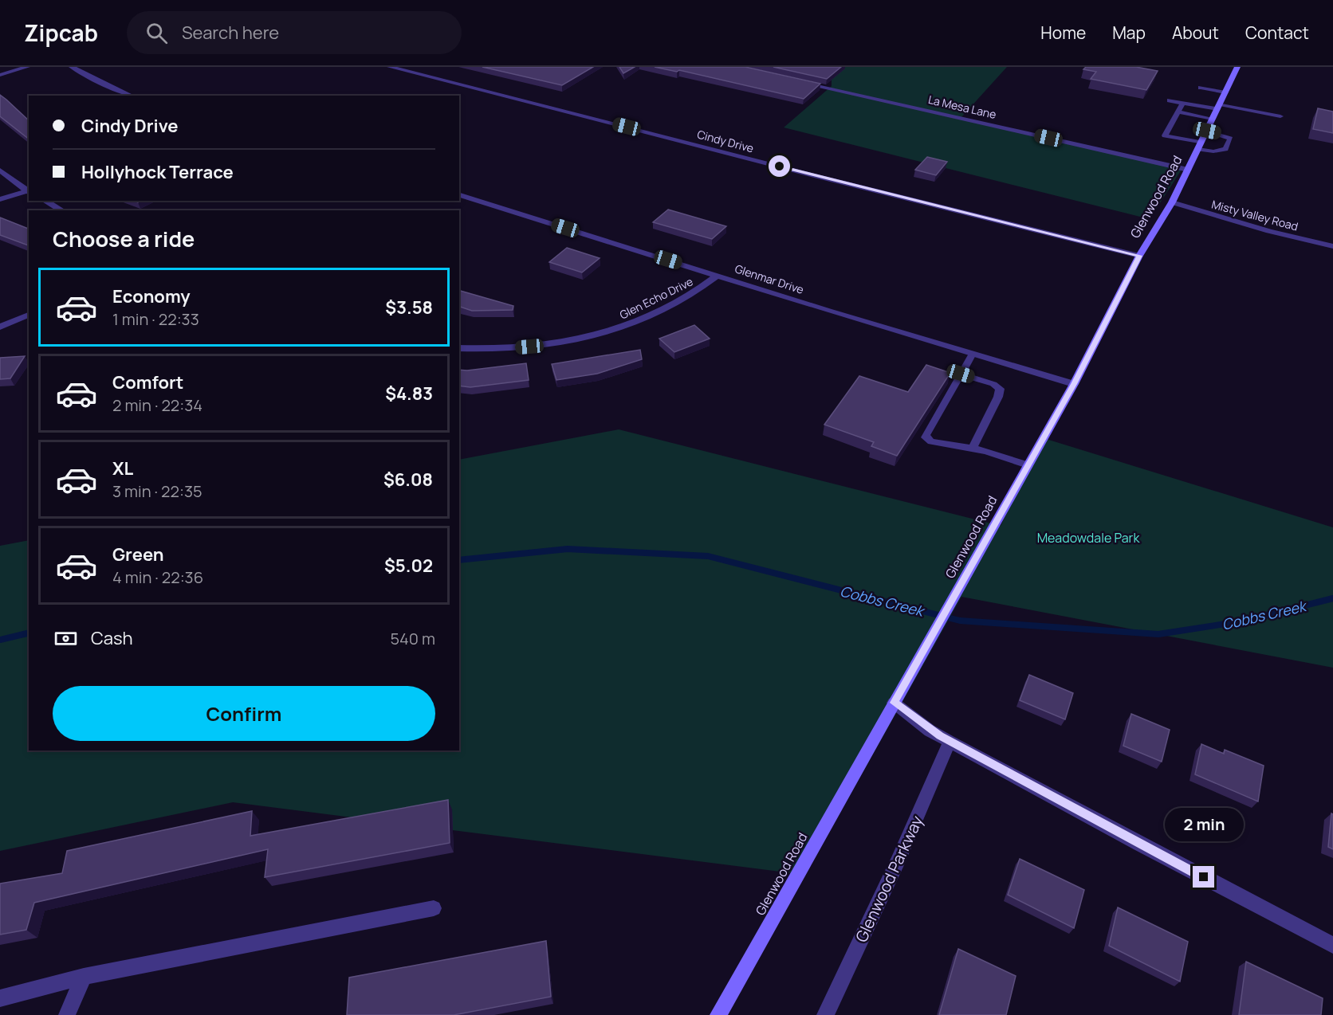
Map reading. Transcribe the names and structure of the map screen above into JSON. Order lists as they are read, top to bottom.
{
  "streets": {
    "main road": ["Glenwood Road"],
    "street": [
      "La Mesa Lane",
      "Cindy Drive",
      "Misty Valley Road",
      "Glenmar Drive",
      "Glen Echo Drive",
      "Glenwood Parkway"
    ]
  },
  "crossings": [
    ["La Mesa Lane", "Glenwood Road"],
    ["Cindy Drive", "Glenwood Road"],
    ["Glenwood Road", "Misty Valley Road"],
    ["Glenwood Road", "Glenmar Drive"],
    ["Glenmar Drive", "Glen Echo Drive"]
  ],
  "water": ["Cobbs Creek"],
  "parks": ["Meadowdale Park"],
  "page": {
    "header": "Zipcab",
    "search": "Search here",
    "nav": [
      "Home",
      "Map",
      "About",
      "Contact"
    ],
    "banner": ["Cindy Drive", "Hollyhock Terrace"],
    "heading": "Choose a ride",
    "list": [
      {
        "name": "Economy",
        "note": "1 min · 22:33",
        "value": "$3.58"
      },
      {
        "name": "Comfort",
        "note": "2 min · 22:34",
        "value": "$4.83"
      },
      {
        "name": "XL",
        "note": "3 min · 22:35",
        "value": "$6.08"
      },
      {
        "name": "Green",
        "note": "4 min · 22:36",
        "value": "$5.02"
      }
    ],
    "pay": ["Cash", "540 m"],
    "buttons": "Confirm",
    "bubble": "2 min"
  }
}
